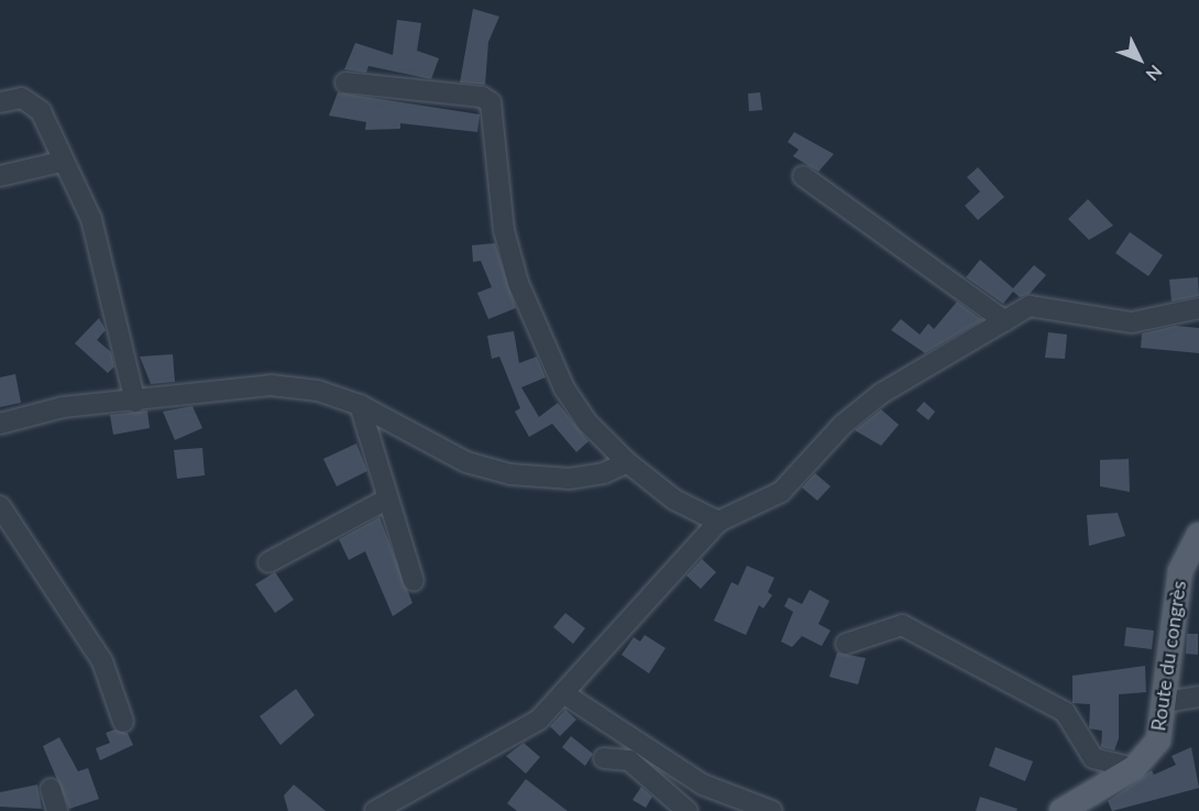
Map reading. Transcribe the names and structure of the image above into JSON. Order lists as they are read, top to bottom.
{
  "streets": {
    "main road": ["Route du congrès"]
  },
  "north": "bottom right"
}
